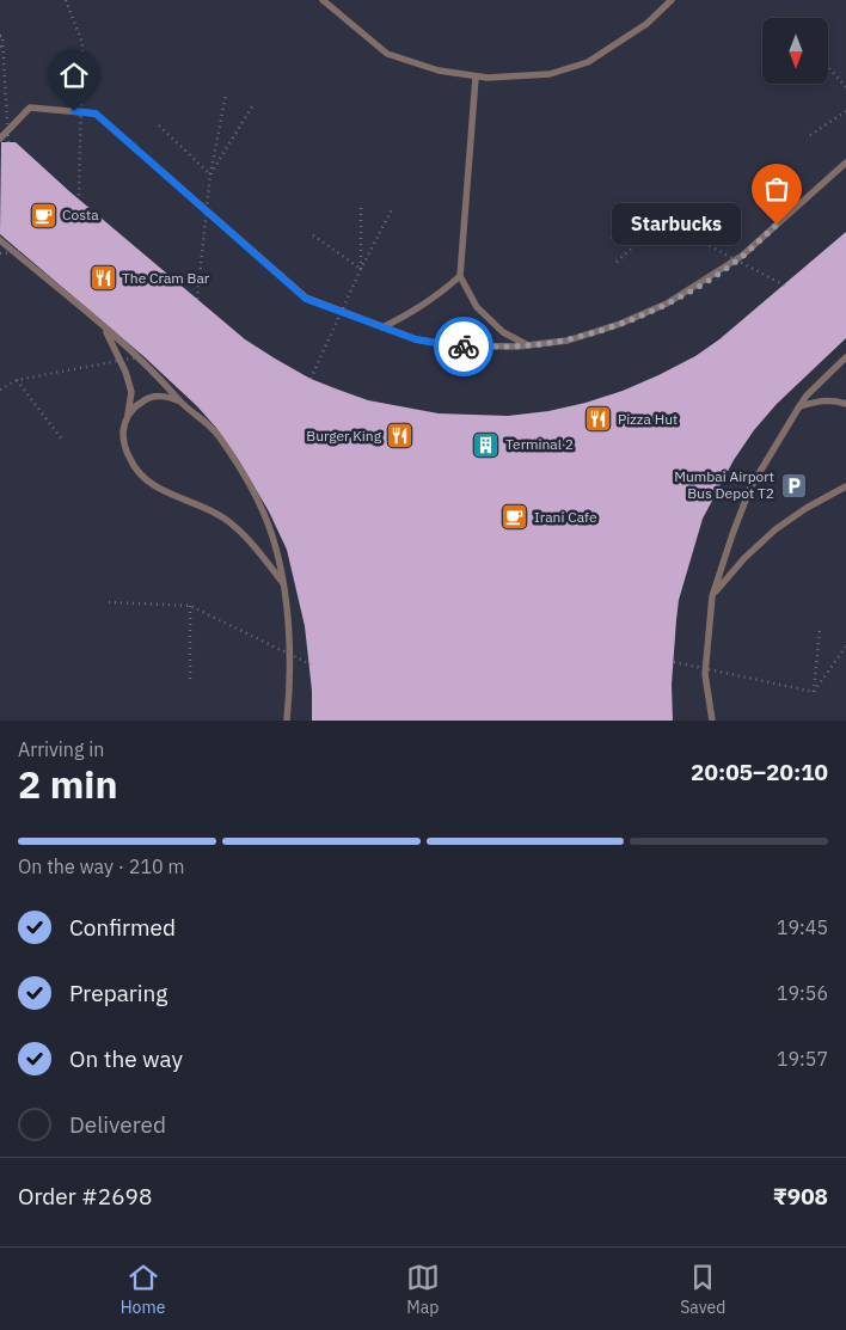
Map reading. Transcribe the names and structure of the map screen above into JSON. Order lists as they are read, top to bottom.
{
  "places": {
    "cafe": ["Costa", "Irani Cafe"],
    "other": ["Starbucks"],
    "restaurant": ["The Cram Bar", "Pizza Hut", "Burger King"],
    "building": ["Terminal 2"],
    "parking": ["Mumbai Airport Bus Depot T2"]
  },
  "north": "bottom",
  "page": {
    "bubble": "Starbucks",
    "heading": ["2 min", "Arriving in", "20:05–20:10"],
    "panel": ["Order #2698", "₹908"],
    "bar": "On the way · 210 m",
    "list": [
      ["Confirmed", "19:45"],
      ["Preparing", "19:56"],
      ["On the way", "19:57"],
      "Delivered"
    ],
    "tabs": ["Home", "Map", "Saved"]
  }
}
